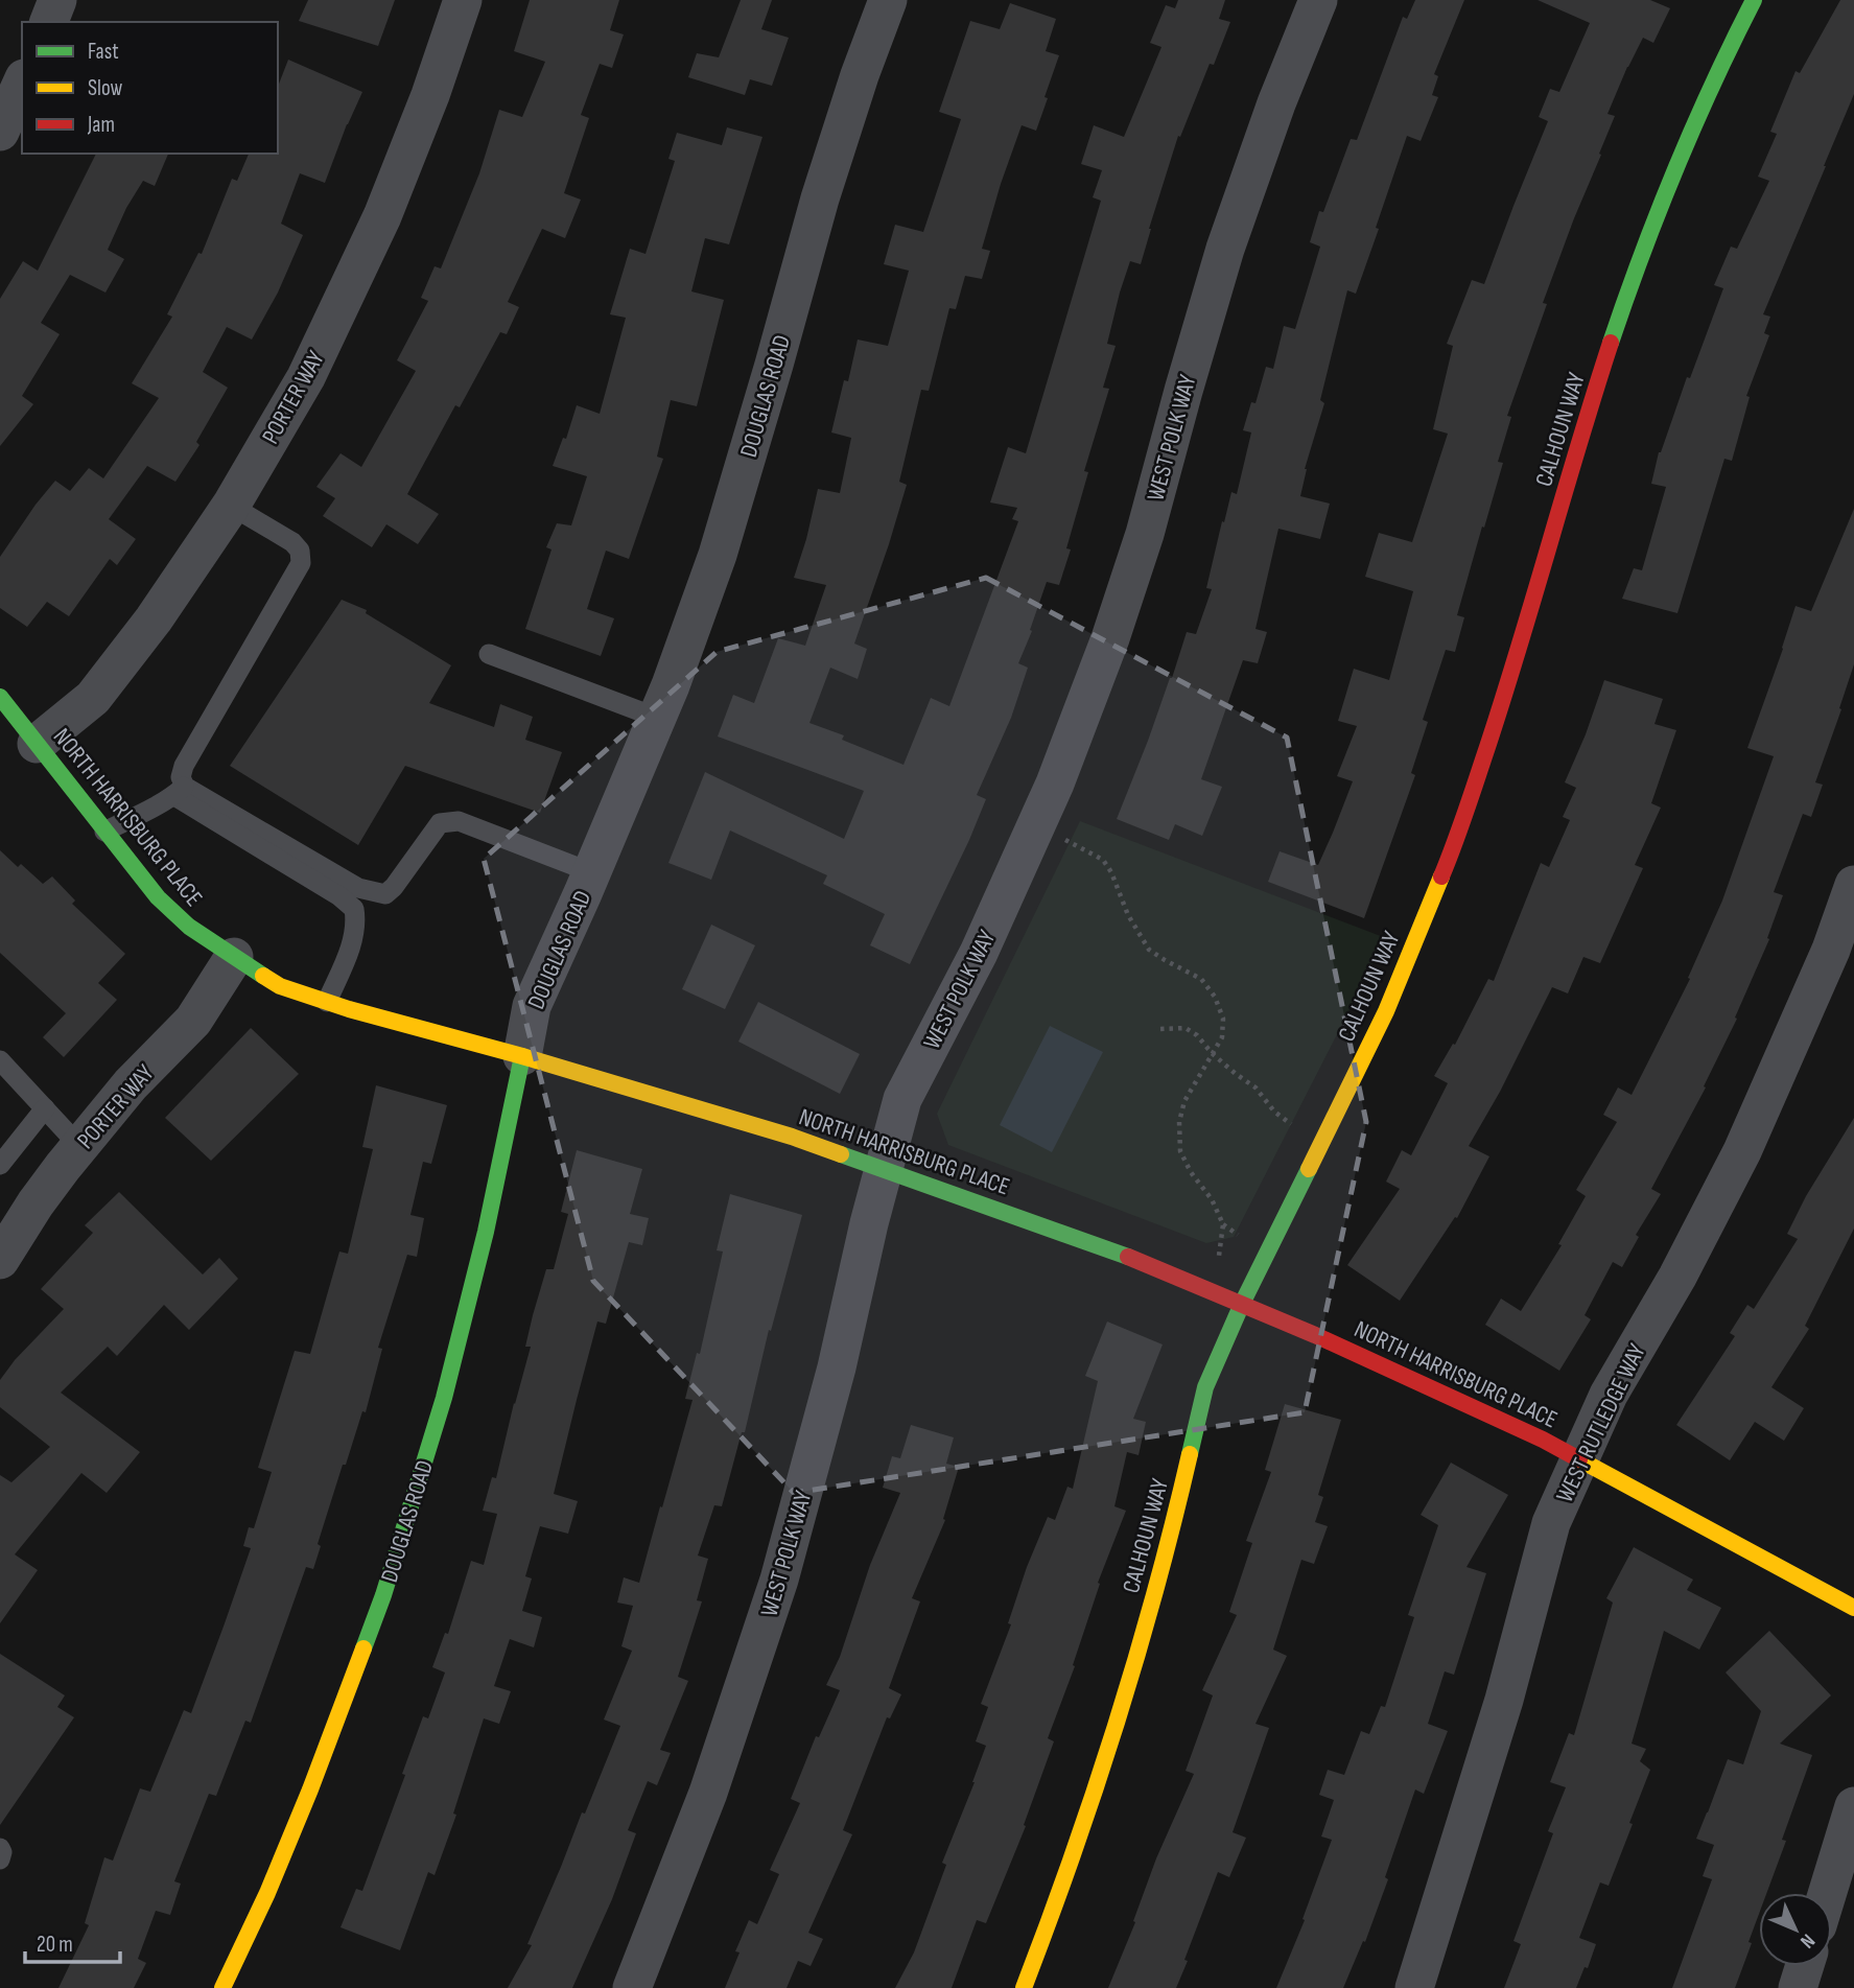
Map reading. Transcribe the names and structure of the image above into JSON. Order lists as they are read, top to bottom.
{
  "streets": {
    "street": [
      "DOUGLAS ROAD",
      "PORTER WAY",
      "CALHOUN WAY",
      "WEST POLK WAY",
      "NORTH HARRISBURG PLACE",
      "WEST RUTLEDGE WAY"
    ]
  },
  "crossings": [
    ["DOUGLAS ROAD", "NORTH HARRISBURG PLACE"],
    ["PORTER WAY", "NORTH HARRISBURG PLACE"],
    ["CALHOUN WAY", "NORTH HARRISBURG PLACE"],
    ["WEST POLK WAY", "NORTH HARRISBURG PLACE"],
    ["NORTH HARRISBURG PLACE", "WEST RUTLEDGE WAY"]
  ],
  "legend": ["Fast", "Slow", "Jam"],
  "scale_bar": "20 m",
  "north": "bottom right"
}
